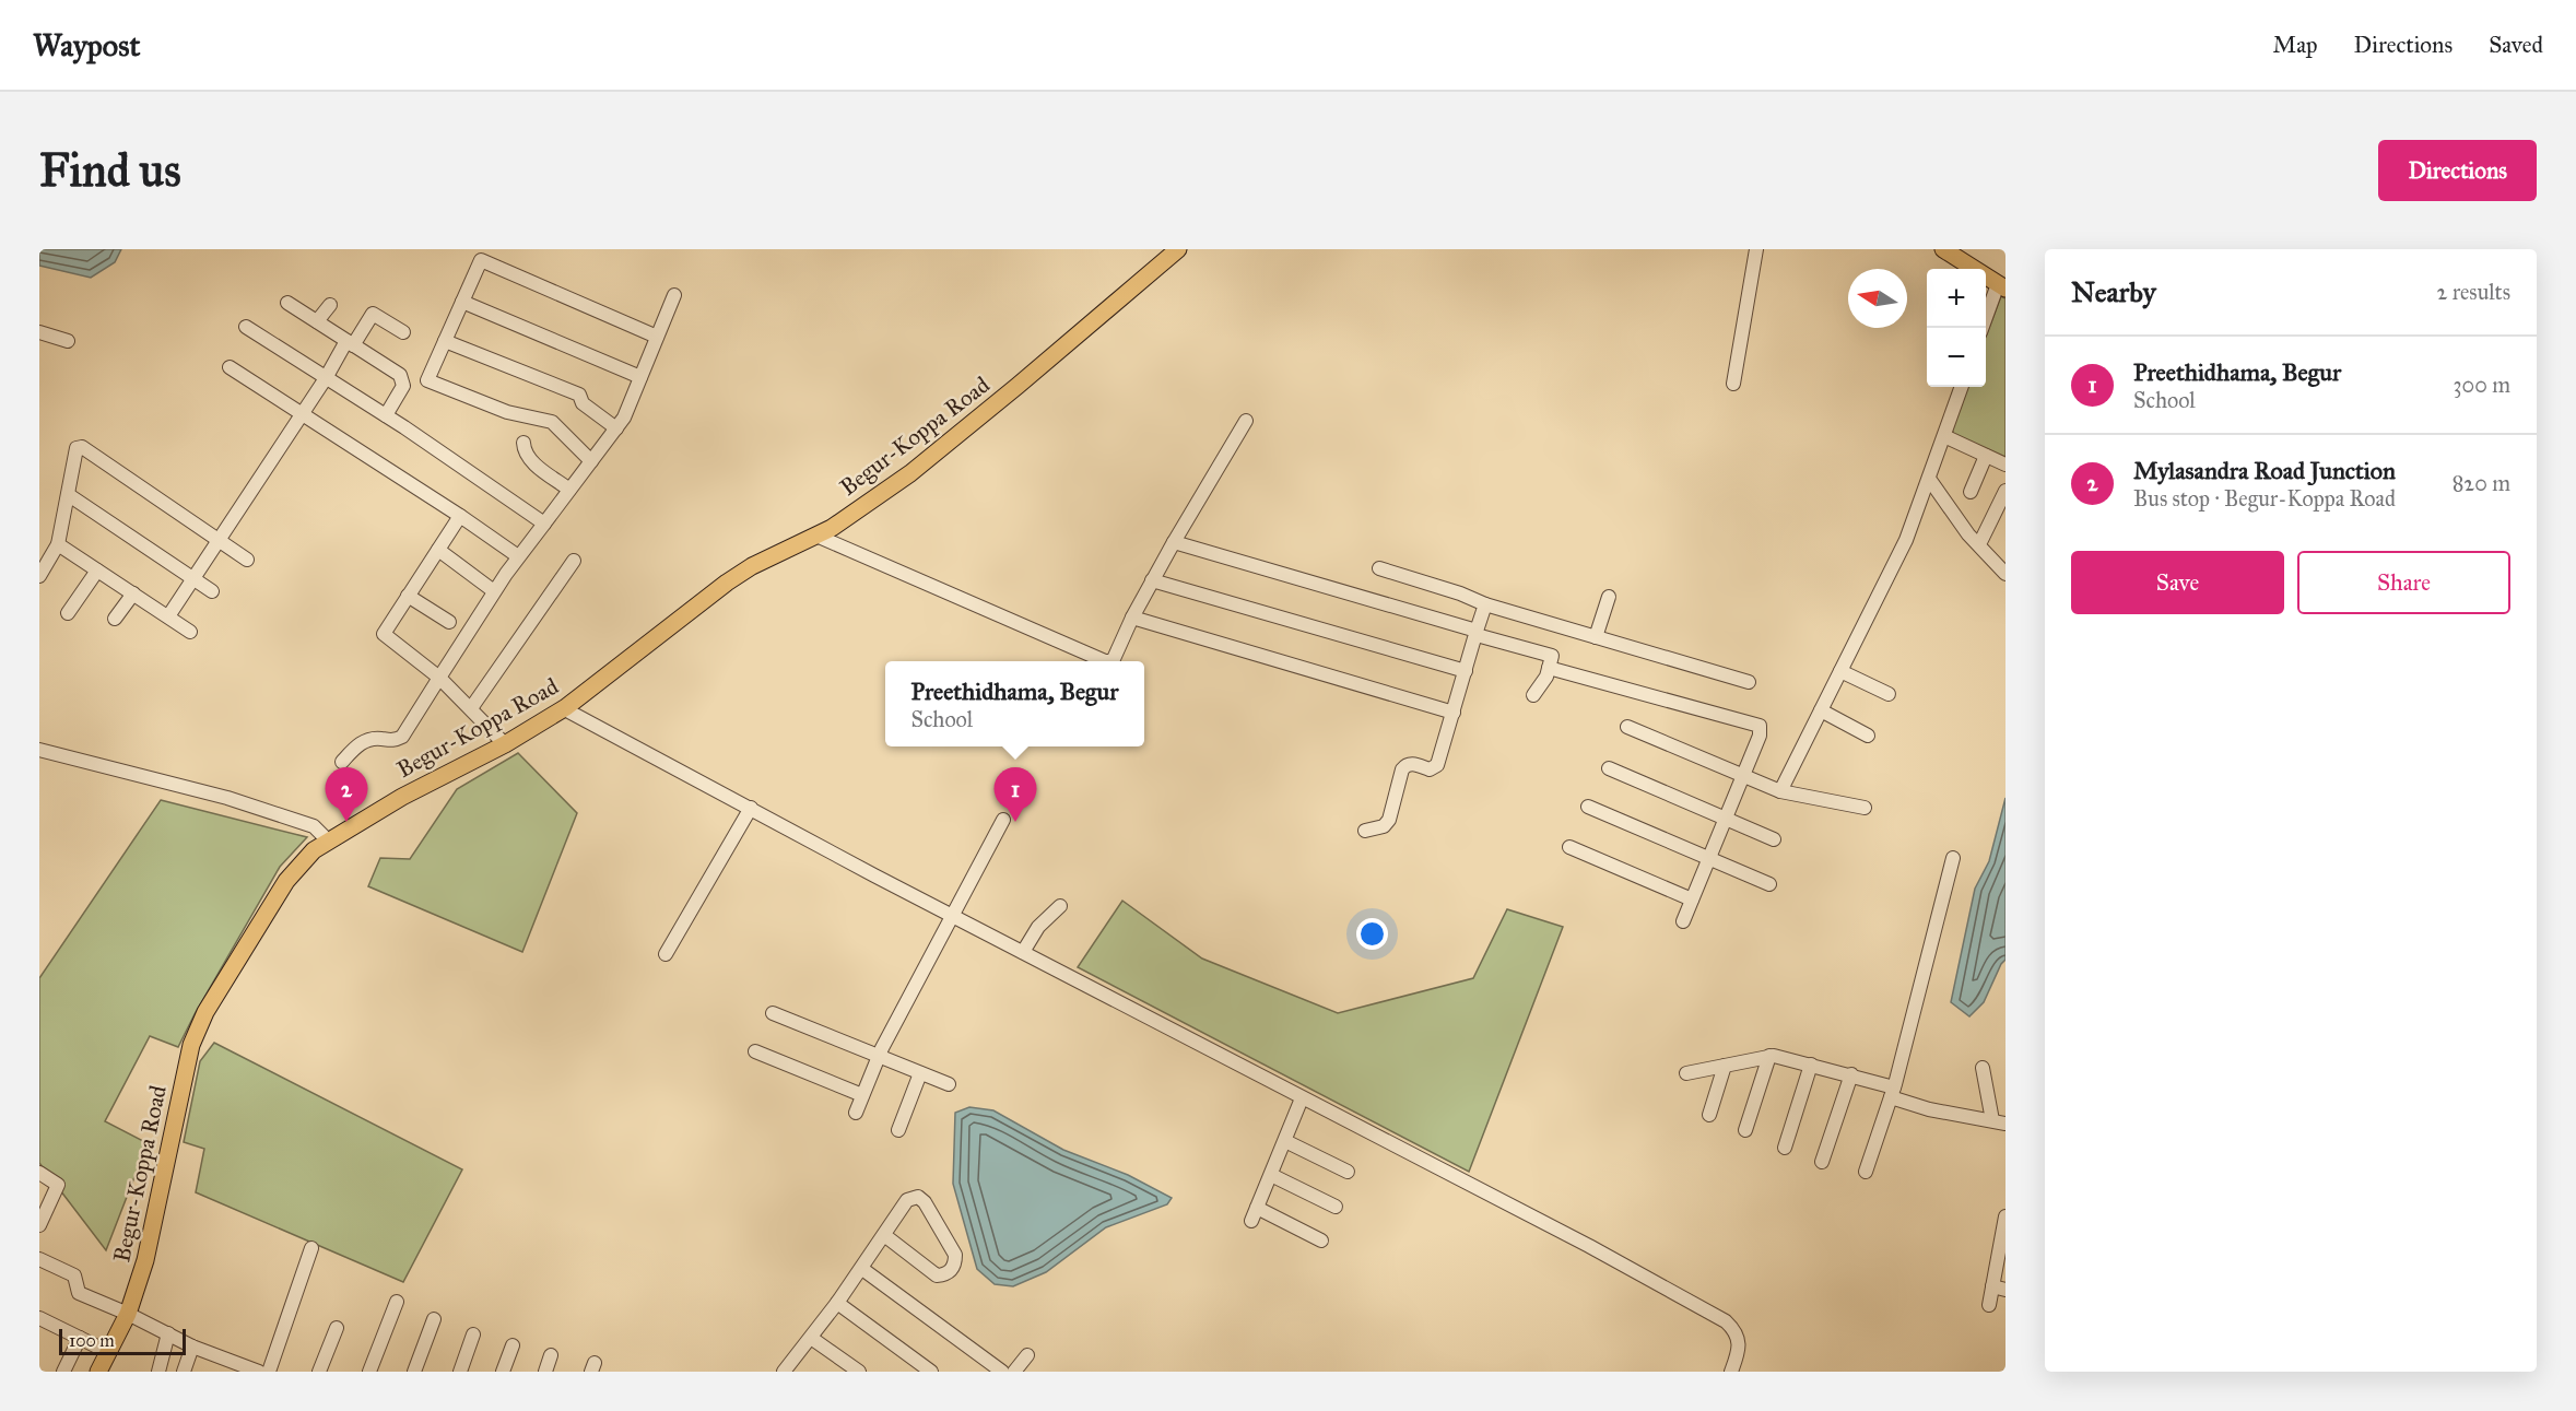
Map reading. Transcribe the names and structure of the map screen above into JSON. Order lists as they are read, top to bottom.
{
  "streets": {
    "main road": ["Begur-Koppa Road"]
  },
  "scale_bar": "100 m",
  "north": "left",
  "page": {
    "header": "Waypost",
    "nav": ["Map", "Directions", "Saved"],
    "buttons": [
      "Directions",
      ["Save", "Share"]
    ],
    "title": "Find us",
    "heading": ["Nearby", "2 results"],
    "map_buttons": ["+", "−"],
    "list": [
      {
        "mark": "1",
        "name": "Preethidhama, Begur",
        "note": "School",
        "value": "300 m"
      },
      {
        "mark": "2",
        "name": "Mylasandra Road Junction",
        "note": "Bus stop · Begur-Koppa Road",
        "value": "820 m"
      }
    ],
    "popup": ["Preethidhama, Begur", "School"],
    "pins": ["1", "2"],
    "scale": "100 m"
  }
}
